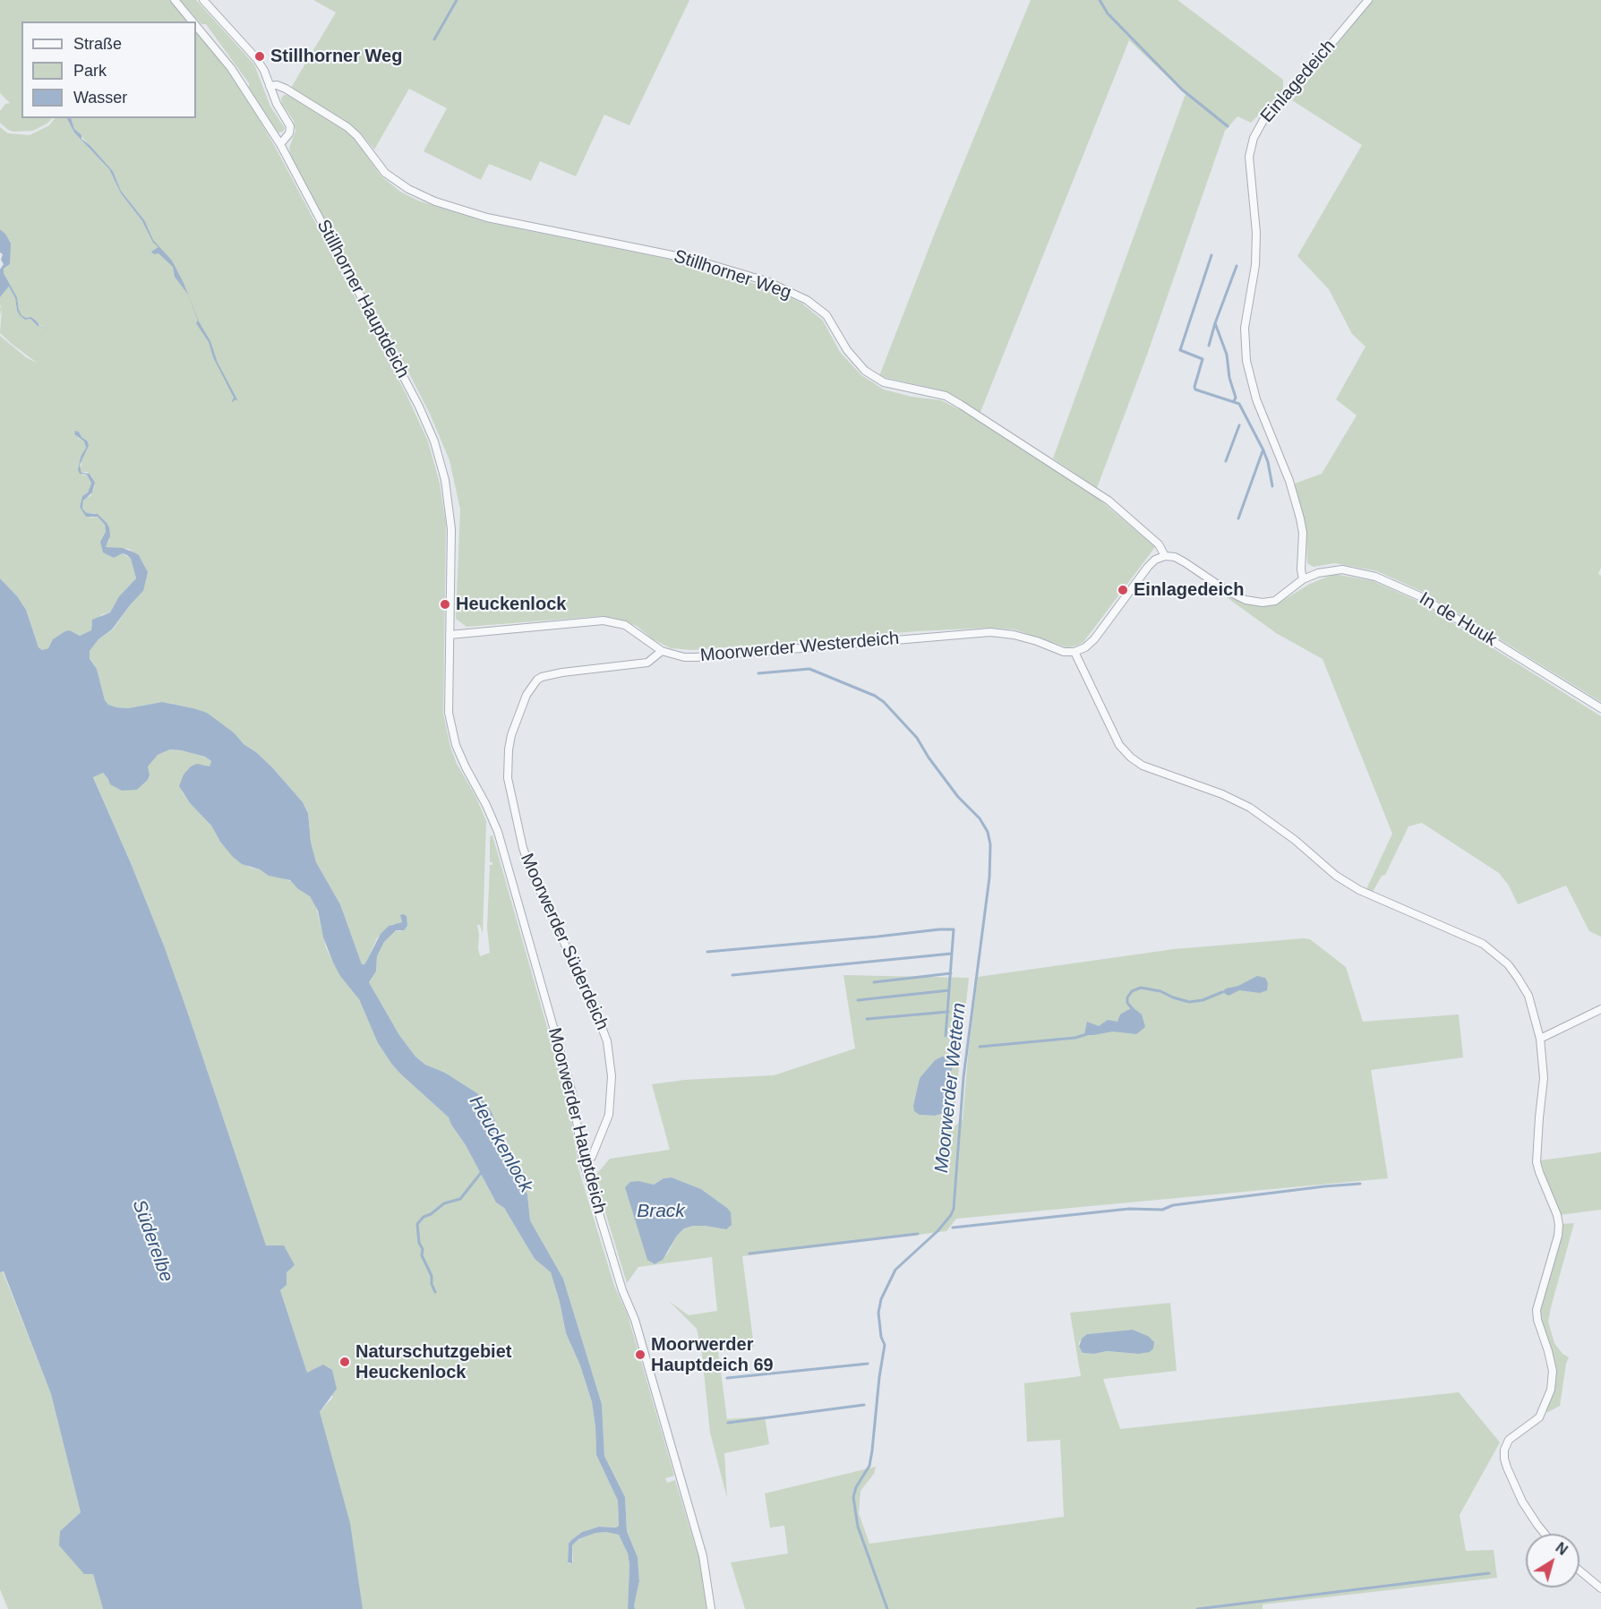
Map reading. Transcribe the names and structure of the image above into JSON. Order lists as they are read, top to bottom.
{
  "streets": {
    "street": [
      "Einlagedeich",
      "Stillhorner Weg",
      "Stillhorner Hauptdeich",
      "In de Huuk",
      "Moorwerder Westerdeich",
      "Moorwerder Süderdeich",
      "Moorwerder Hauptdeich"
    ]
  },
  "crossings": [
    ["Einlagedeich", "In de Huuk"],
    ["Stillhorner Hauptdeich", "Moorwerder Hauptdeich"],
    ["Moorwerder Westerdeich", "Moorwerder Süderdeich"],
    ["Moorwerder Süderdeich", "Moorwerder Hauptdeich"]
  ],
  "water": [
    "Moorwerder Wettern",
    "Heuckenlock",
    "Brack",
    "Süderelbe"
  ],
  "places": [
    "Stillhorner Weg",
    "Einlagedeich",
    "Heuckenlock",
    "Moorwerder Hauptdeich 69",
    "Naturschutzgebiet Heuckenlock"
  ],
  "legend": ["Straße", "Park", "Wasser"],
  "north": "top right"
}
